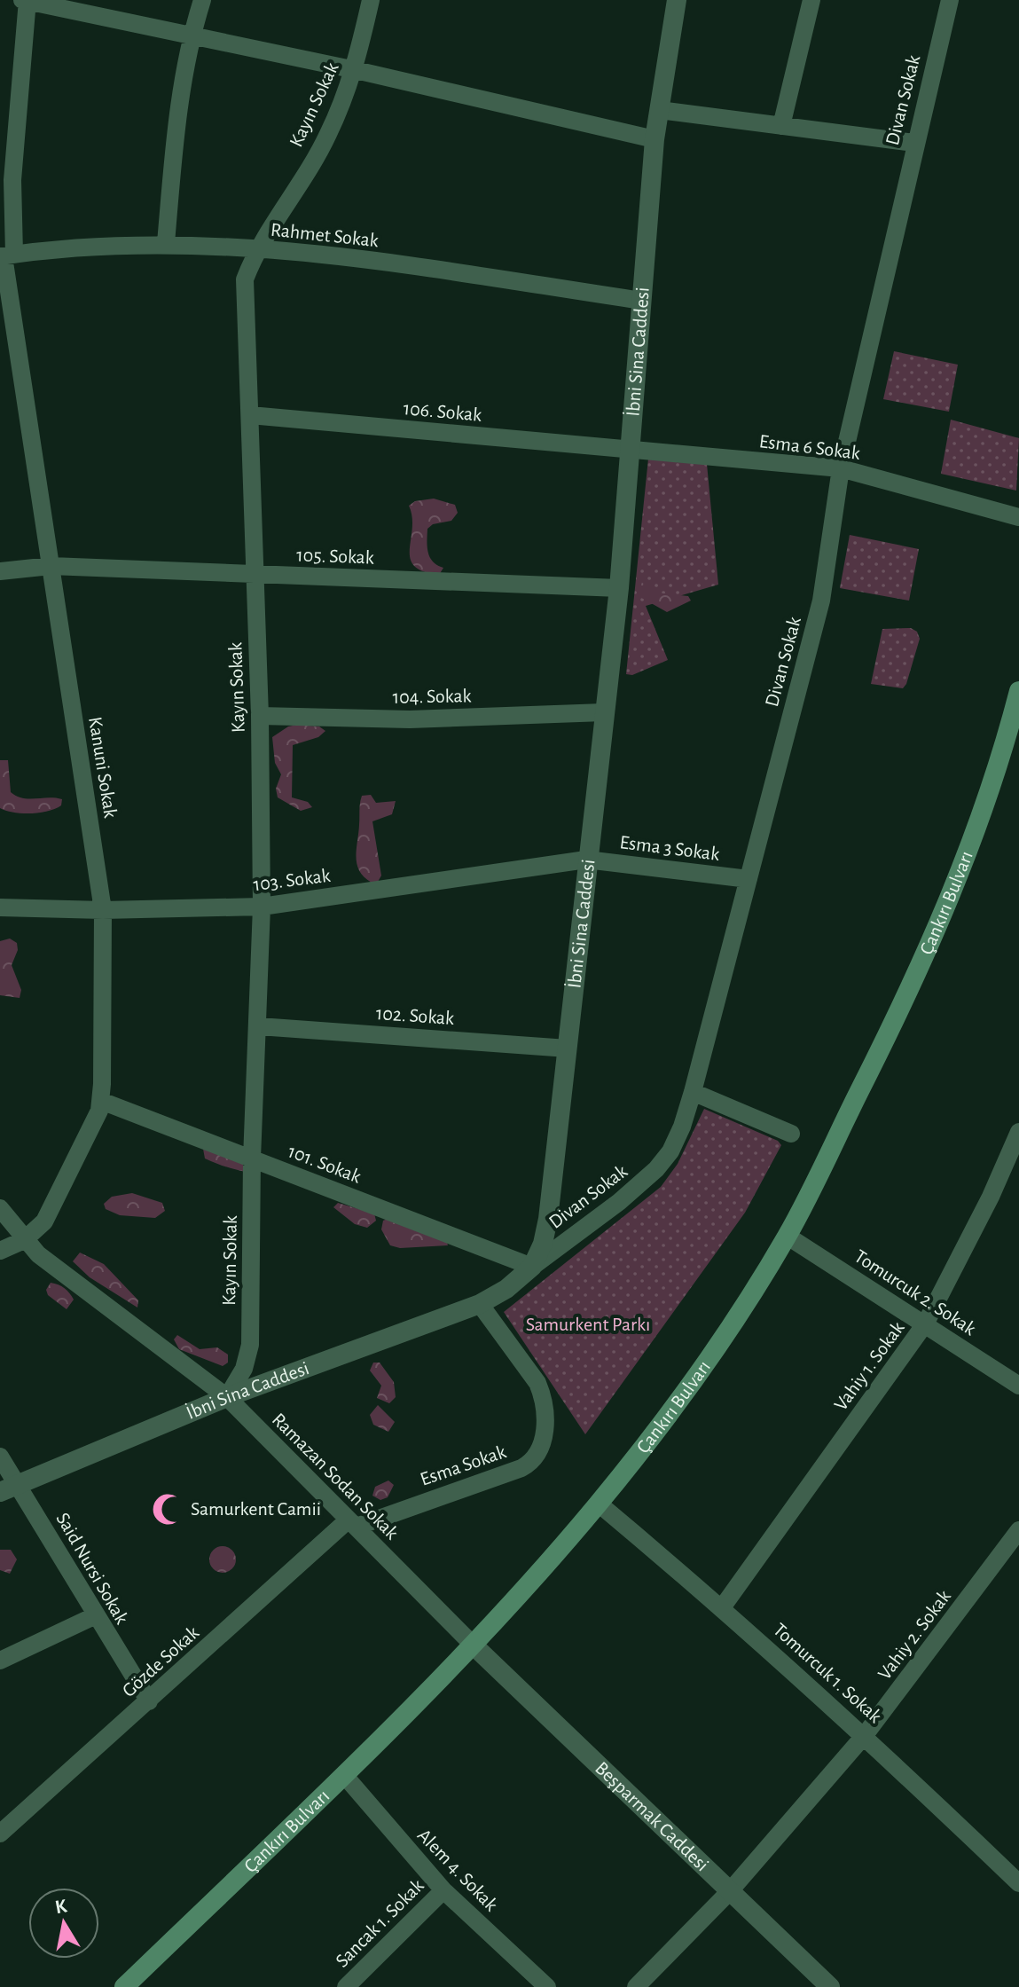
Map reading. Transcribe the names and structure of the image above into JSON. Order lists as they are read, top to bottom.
{
  "streets": {
    "main road": ["Çankırı Bulvarı"],
    "street": [
      "Divan Sokak",
      "Kayın Sokak",
      "Rahmet Sokak",
      "İbni Sina Caddesi",
      "106. Sokak",
      "Esma 6 Sokak",
      "105. Sokak",
      "104. Sokak",
      "Kanuni Sokak",
      "Esma 3 Sokak",
      "103. Sokak",
      "102. Sokak",
      "101. Sokak",
      "Tomurcuk 2. Sokak",
      "Vahiy 1. Sokak",
      "Esma Sokak",
      "Ramazan Sodan Sokak",
      "Said Nursi Sokak",
      "Vahiy 2. Sokak",
      "Gözde Sokak",
      "Tomurcuk 1. Sokak",
      "Beşparmak Caddesi",
      "Alem 4. Sokak",
      "Sancak 1. Sokak"
    ]
  },
  "crossings": [
    ["Divan Sokak", "İbni Sina Caddesi"],
    ["Divan Sokak", "Esma 6 Sokak"],
    ["Divan Sokak", "Esma 3 Sokak"],
    ["Divan Sokak", "101. Sokak"],
    ["Kayın Sokak", "Rahmet Sokak"],
    ["Kayın Sokak", "İbni Sina Caddesi"],
    ["Kayın Sokak", "106. Sokak"],
    ["Kayın Sokak", "105. Sokak"],
    ["Kayın Sokak", "104. Sokak"],
    ["Kayın Sokak", "103. Sokak"],
    ["Kayın Sokak", "102. Sokak"],
    ["Kayın Sokak", "101. Sokak"],
    ["Kayın Sokak", "Ramazan Sodan Sokak"],
    ["Rahmet Sokak", "İbni Sina Caddesi"],
    ["Rahmet Sokak", "Kanuni Sokak"],
    ["İbni Sina Caddesi", "106. Sokak"],
    ["İbni Sina Caddesi", "Esma 6 Sokak"],
    ["İbni Sina Caddesi", "105. Sokak"],
    ["İbni Sina Caddesi", "104. Sokak"],
    ["İbni Sina Caddesi", "Esma 3 Sokak"],
    ["İbni Sina Caddesi", "103. Sokak"],
    ["İbni Sina Caddesi", "102. Sokak"],
    ["İbni Sina Caddesi", "101. Sokak"],
    ["İbni Sina Caddesi", "Esma Sokak"],
    ["İbni Sina Caddesi", "Ramazan Sodan Sokak"],
    ["İbni Sina Caddesi", "Said Nursi Sokak"],
    ["106. Sokak", "Esma 6 Sokak"],
    ["105. Sokak", "Kanuni Sokak"],
    ["Kanuni Sokak", "103. Sokak"],
    ["Kanuni Sokak", "101. Sokak"],
    ["Kanuni Sokak", "Ramazan Sodan Sokak"],
    ["Esma 3 Sokak", "103. Sokak"],
    ["Çankırı Bulvarı", "Tomurcuk 2. Sokak"],
    ["Çankırı Bulvarı", "Ramazan Sodan Sokak"],
    ["Çankırı Bulvarı", "Tomurcuk 1. Sokak"],
    ["Çankırı Bulvarı", "Beşparmak Caddesi"],
    ["Çankırı Bulvarı", "Alem 4. Sokak"],
    ["Tomurcuk 2. Sokak", "Vahiy 1. Sokak"],
    ["Vahiy 1. Sokak", "Tomurcuk 1. Sokak"],
    ["Esma Sokak", "Ramazan Sodan Sokak"],
    ["Esma Sokak", "Gözde Sokak"],
    ["Ramazan Sodan Sokak", "Gözde Sokak"],
    ["Ramazan Sodan Sokak", "Beşparmak Caddesi"],
    ["Said Nursi Sokak", "Gözde Sokak"],
    ["Vahiy 2. Sokak", "Tomurcuk 1. Sokak"],
    ["Vahiy 2. Sokak", "Beşparmak Caddesi"],
    ["Alem 4. Sokak", "Sancak 1. Sokak"]
  ],
  "parks": ["Samurkent Parkı"],
  "places": {
    "mosque": ["Samurkent Camii"]
  },
  "north": "top"
}
